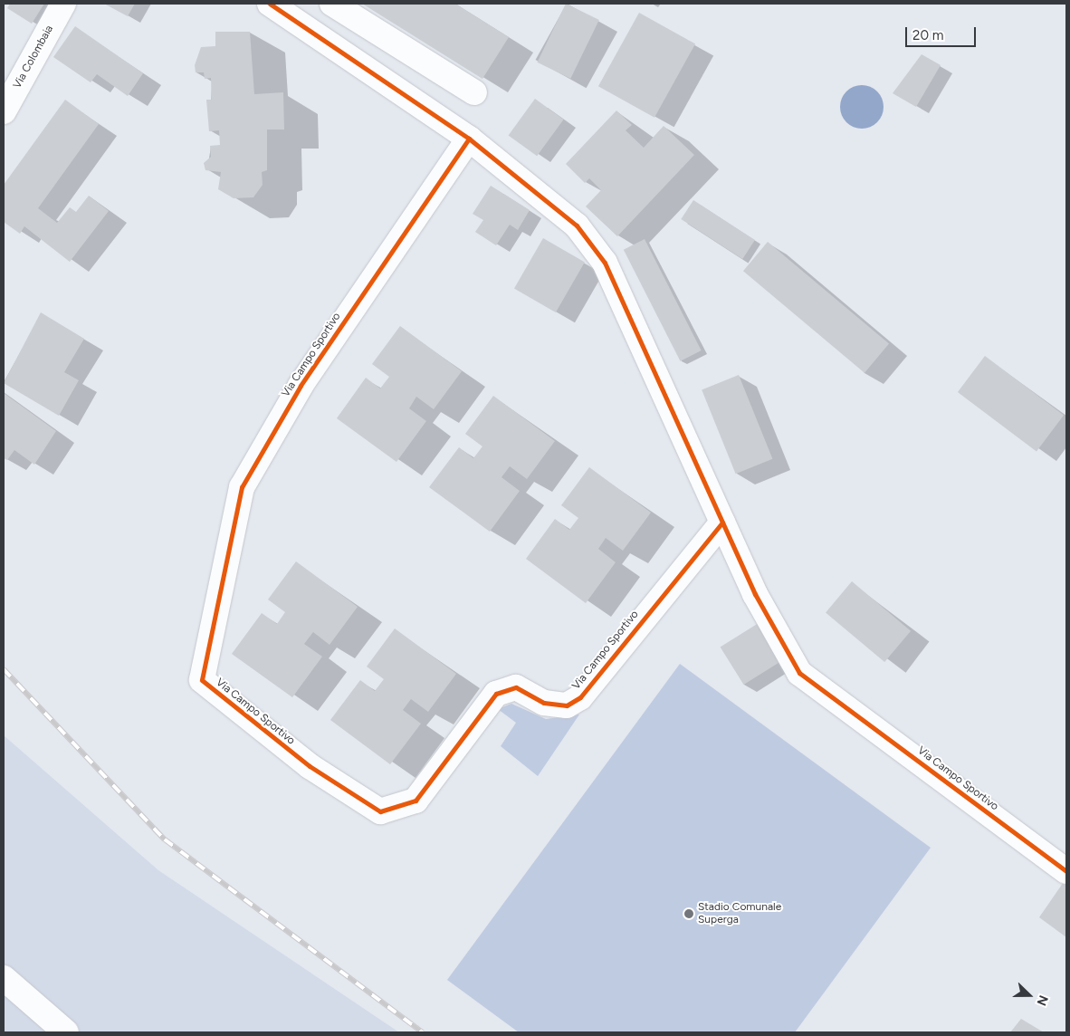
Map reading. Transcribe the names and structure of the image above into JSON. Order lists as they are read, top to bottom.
{
  "streets": {
    "street": ["Via Colombaia", "Via Campo Sportivo"]
  },
  "places": ["Stadio Comunale Superga"],
  "scale_bar": "20 m",
  "north": "right"
}
